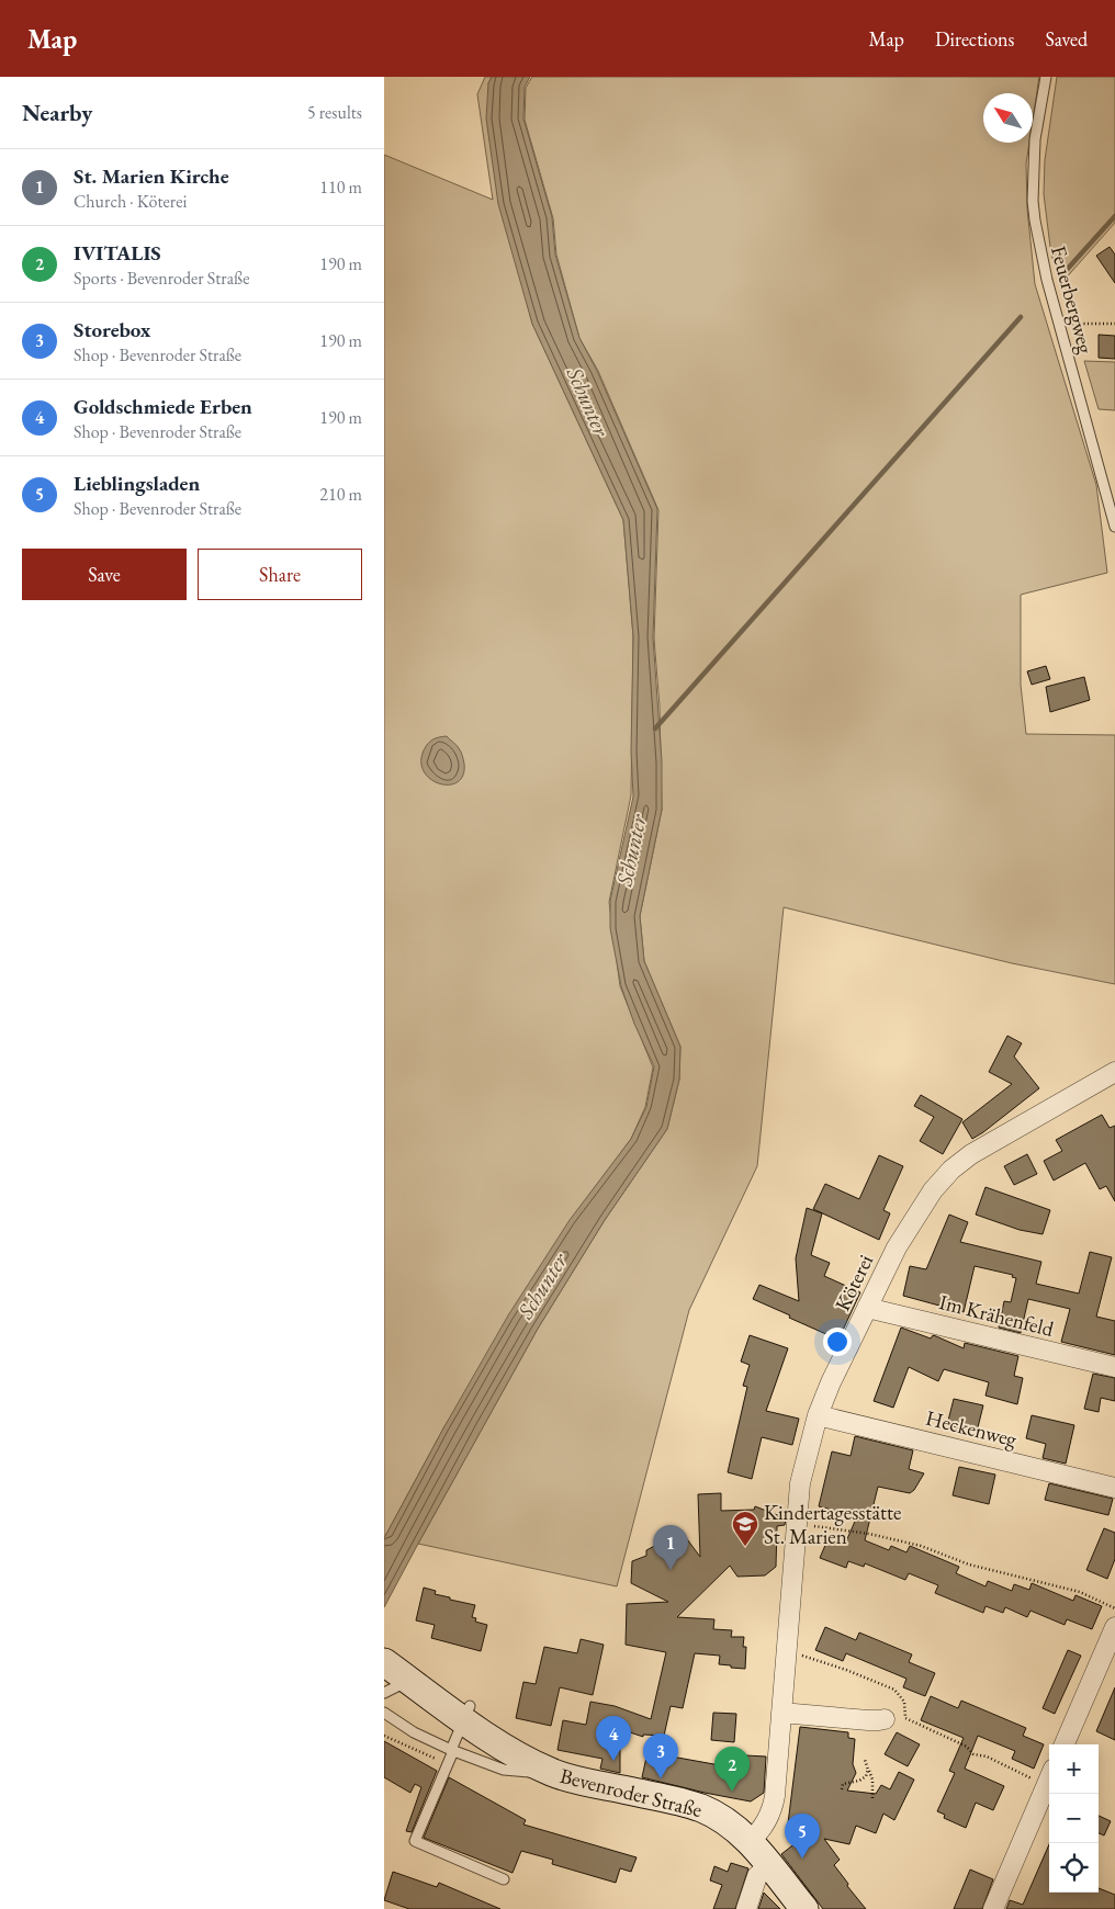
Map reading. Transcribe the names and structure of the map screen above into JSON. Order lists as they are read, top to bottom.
{
  "streets": {
    "main road": ["Bevenroder Straße"],
    "street": ["Köterei", "Im Krähenfeld", "Heckenweg"],
    "lane": ["Feuerbergweg"]
  },
  "crossings": [
    ["Köterei", "Im Krähenfeld"],
    ["Köterei", "Heckenweg"],
    ["Köterei", "Bevenroder Straße"]
  ],
  "water": ["Schunter"],
  "places": {
    "school or university": ["Kindertagesstätte St. Marien"]
  },
  "north": "top left",
  "page": {
    "header": "Map",
    "nav": ["Map", "Directions", "Saved"],
    "heading": ["Nearby", "5 results"],
    "list": [
      {
        "mark": "1",
        "name": "St. Marien Kirche",
        "note": "Church · Köterei",
        "value": "110 m"
      },
      {
        "mark": "2",
        "name": "IVITALIS",
        "note": "Sports · Bevenroder Straße",
        "value": "190 m"
      },
      {
        "mark": "3",
        "name": "Storebox",
        "note": "Shop · Bevenroder Straße",
        "value": "190 m"
      },
      {
        "mark": "4",
        "name": "Goldschmiede Erben",
        "note": "Shop · Bevenroder Straße",
        "value": "190 m"
      },
      {
        "mark": "5",
        "name": "Lieblingsladen",
        "note": "Shop · Bevenroder Straße",
        "value": "210 m"
      }
    ],
    "buttons": ["Save", "Share"],
    "pins": [
      "1",
      "4",
      "3",
      "2",
      "5"
    ],
    "map_buttons": ["+", "−"]
  }
}
